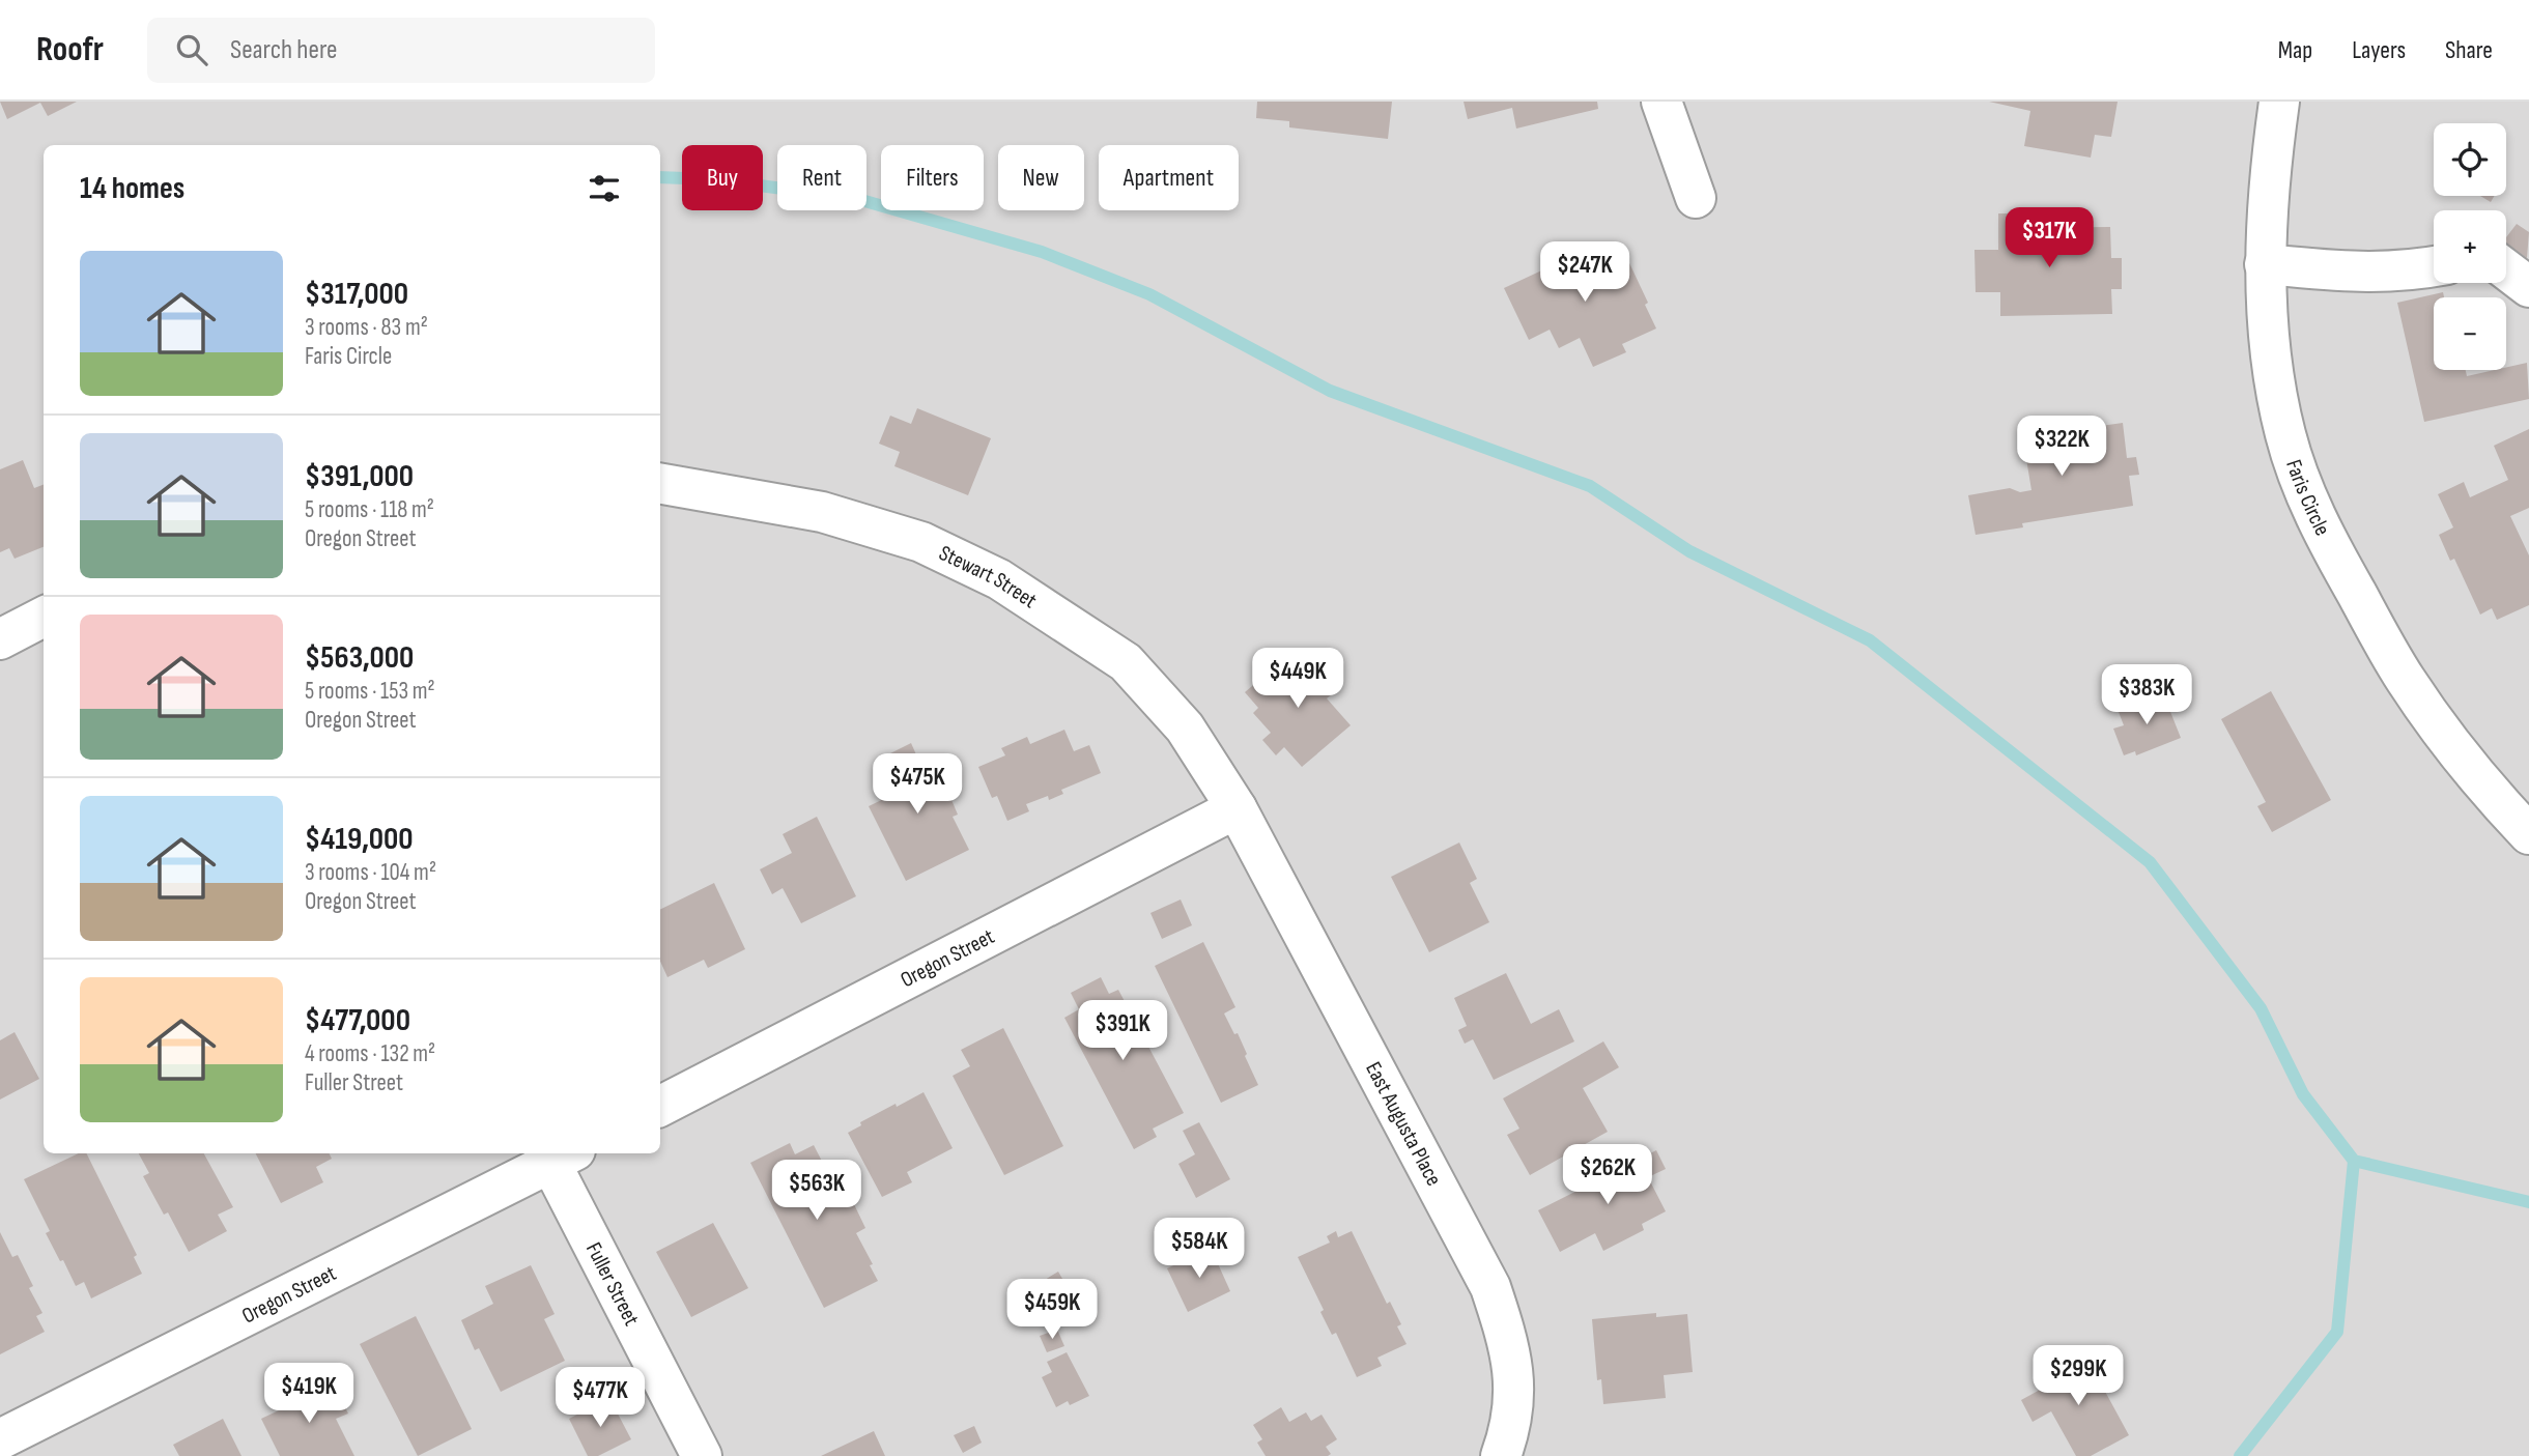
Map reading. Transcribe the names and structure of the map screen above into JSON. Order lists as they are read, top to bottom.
{
  "streets": {
    "street": [
      "Faris Circle",
      "Stewart Street",
      "Oregon Street",
      "East Augusta Place",
      "Fuller Street"
    ]
  },
  "crossings": [
    ["Stewart Street", "Oregon Street"],
    ["Stewart Street", "East Augusta Place"],
    ["Oregon Street", "East Augusta Place"],
    ["Oregon Street", "Fuller Street"]
  ],
  "page": {
    "header": "Roofr",
    "search": "Search here",
    "nav": ["Map", "Layers", "Share"],
    "map_buttons": ["+", "−"],
    "chip": [
      "Buy",
      "Rent",
      "Filters",
      "New",
      "Apartment"
    ],
    "heading": "14 homes",
    "price": [
      "$317K",
      "$247K",
      "$322K",
      "$449K",
      "$383K",
      "$475K",
      "$391K",
      "$262K",
      "$563K",
      "$584K",
      "$459K",
      "$299K",
      "$419K",
      "$477K"
    ],
    "list": [
      {
        "name": "$317,000",
        "note": "3 rooms · 83 m² · Faris Circle"
      },
      {
        "name": "$391,000",
        "note": "5 rooms · 118 m² · Oregon Street"
      },
      {
        "name": "$563,000",
        "note": "5 rooms · 153 m² · Oregon Street"
      },
      {
        "name": "$419,000",
        "note": "3 rooms · 104 m² · Oregon Street"
      },
      {
        "name": "$477,000",
        "note": "4 rooms · 132 m² · Fuller Street"
      }
    ]
  }
}
